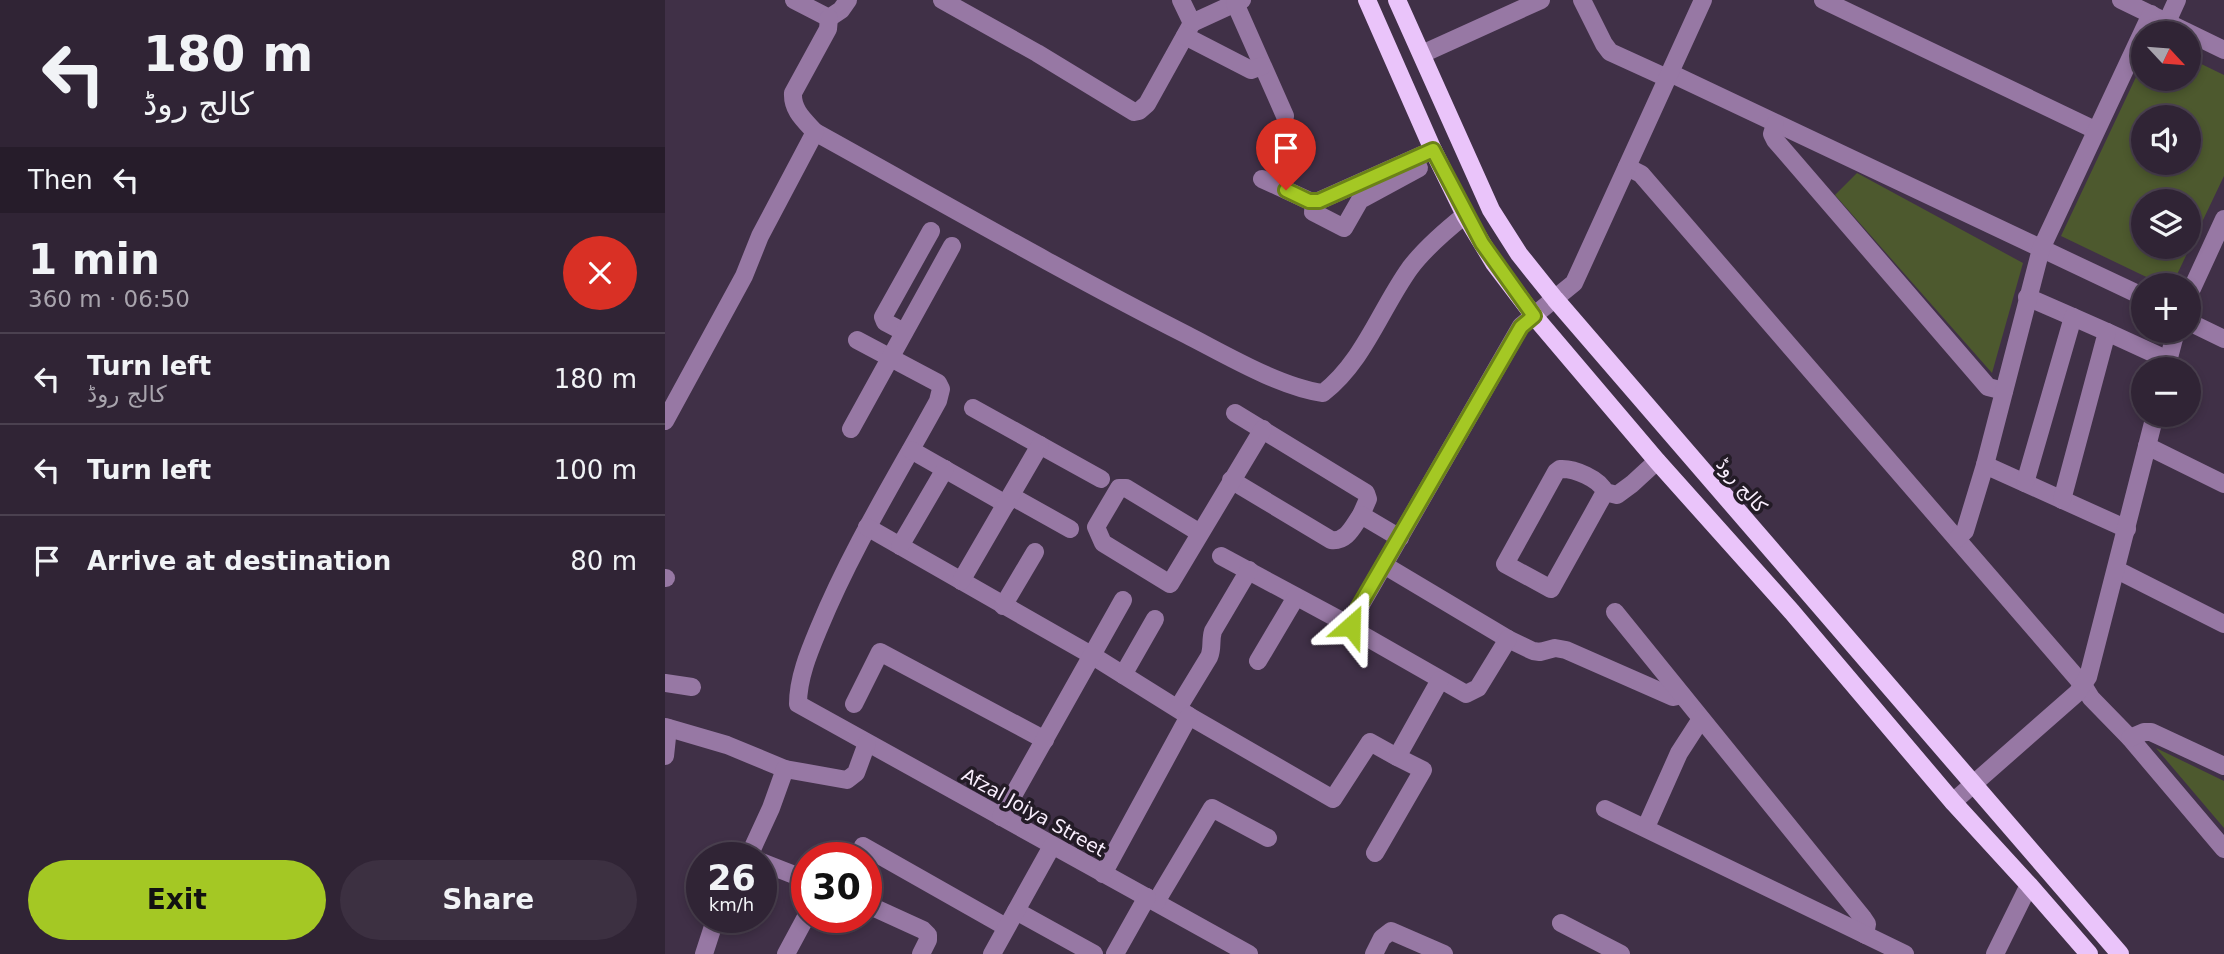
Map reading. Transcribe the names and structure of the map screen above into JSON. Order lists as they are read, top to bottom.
{
  "streets": {
    "main road": ["کالج روڈ"],
    "street": ["Afzal Joiya Street"]
  },
  "north": "bottom right",
  "page": {
    "turn": ["180 m", "کالج روڈ"],
    "map_buttons": ["+", "−"],
    "then": "Then",
    "heading": ["1 min", "360 m · 06:50"],
    "list": [
      {
        "name": "Turn left",
        "note": "کالج روڈ",
        "value": "180 m"
      },
      {
        "name": "Turn left",
        "value": "100 m"
      },
      {
        "name": "Arrive at destination",
        "value": "80 m"
      }
    ],
    "speed": "26 km/h",
    "limit": "30",
    "buttons": ["Exit", "Share"]
  }
}
